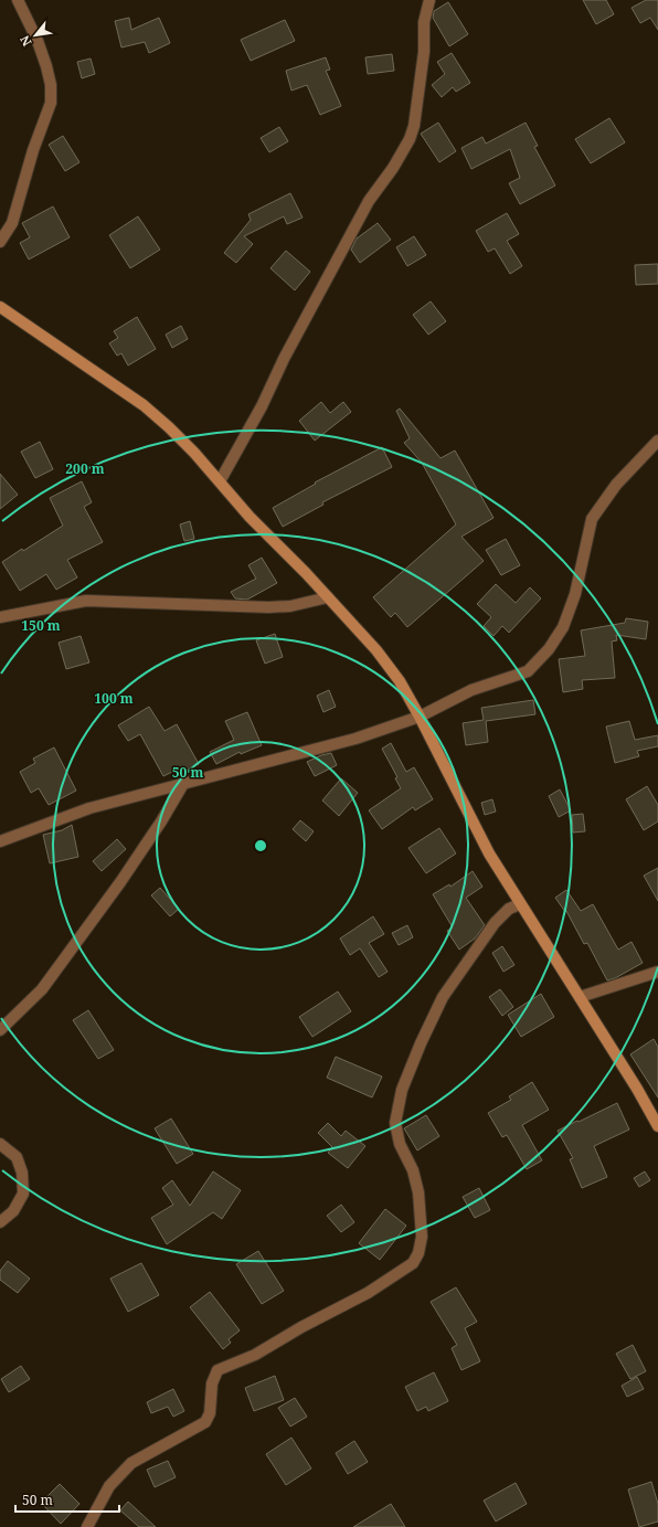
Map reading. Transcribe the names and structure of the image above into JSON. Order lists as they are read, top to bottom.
{
  "scale_bar": "50 m",
  "north": "bottom left",
  "rings": [
    "200 m",
    "150 m",
    "100 m",
    "50 m"
  ]
}
